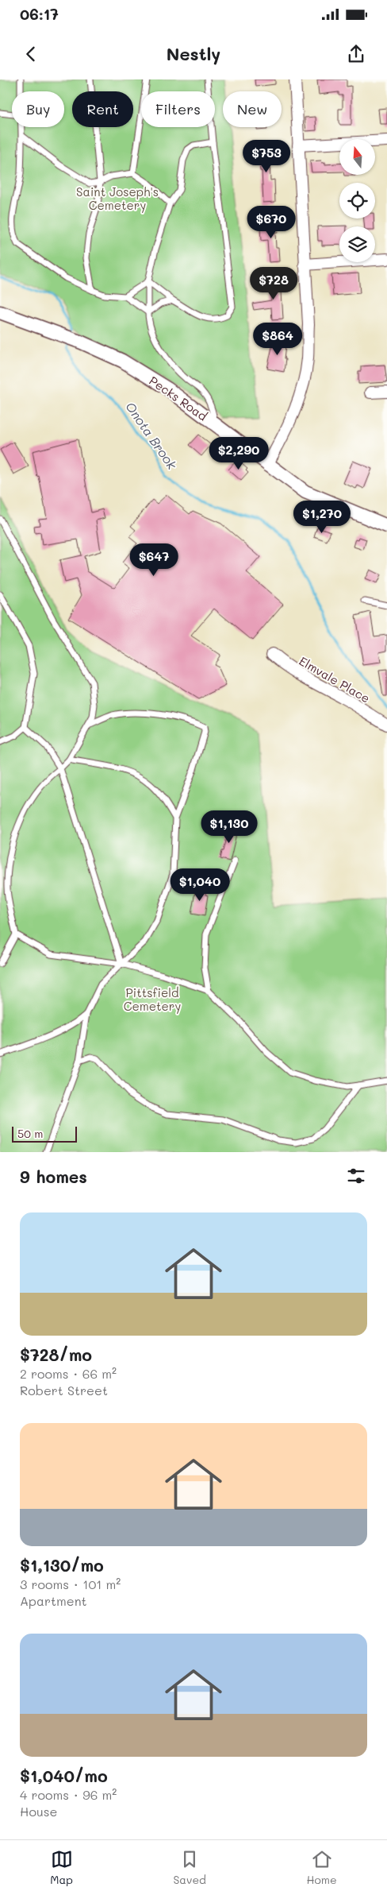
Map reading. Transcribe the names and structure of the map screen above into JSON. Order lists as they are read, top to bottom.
{
  "streets": {
    "street": ["Pecks Road", "Elmvale Place"]
  },
  "water": ["Onota Brook"],
  "parks": ["Saint Joseph's Cemetery", "Pittsfield Cemetery"],
  "scale_bar": "50 m",
  "north": "top",
  "page": {
    "status": "06:17",
    "header": "Nestly",
    "chip": [
      "Buy",
      "Rent",
      "Filters",
      "New"
    ],
    "price": [
      "$753",
      "$670",
      "$728",
      "$864",
      "$2,290",
      "$1,270",
      "$647",
      "$1,130",
      "$1,040"
    ],
    "scale": "50 m",
    "heading": "9 homes",
    "list": [
      {
        "name": "$728/mo",
        "note": "2 rooms · 66 m² · Robert Street"
      },
      {
        "name": "$1,130/mo",
        "note": "3 rooms · 101 m² · Apartment"
      },
      {
        "name": "$1,040/mo",
        "note": "4 rooms · 96 m² · House"
      }
    ],
    "tabs": ["Map", "Saved", "Home"]
  }
}
